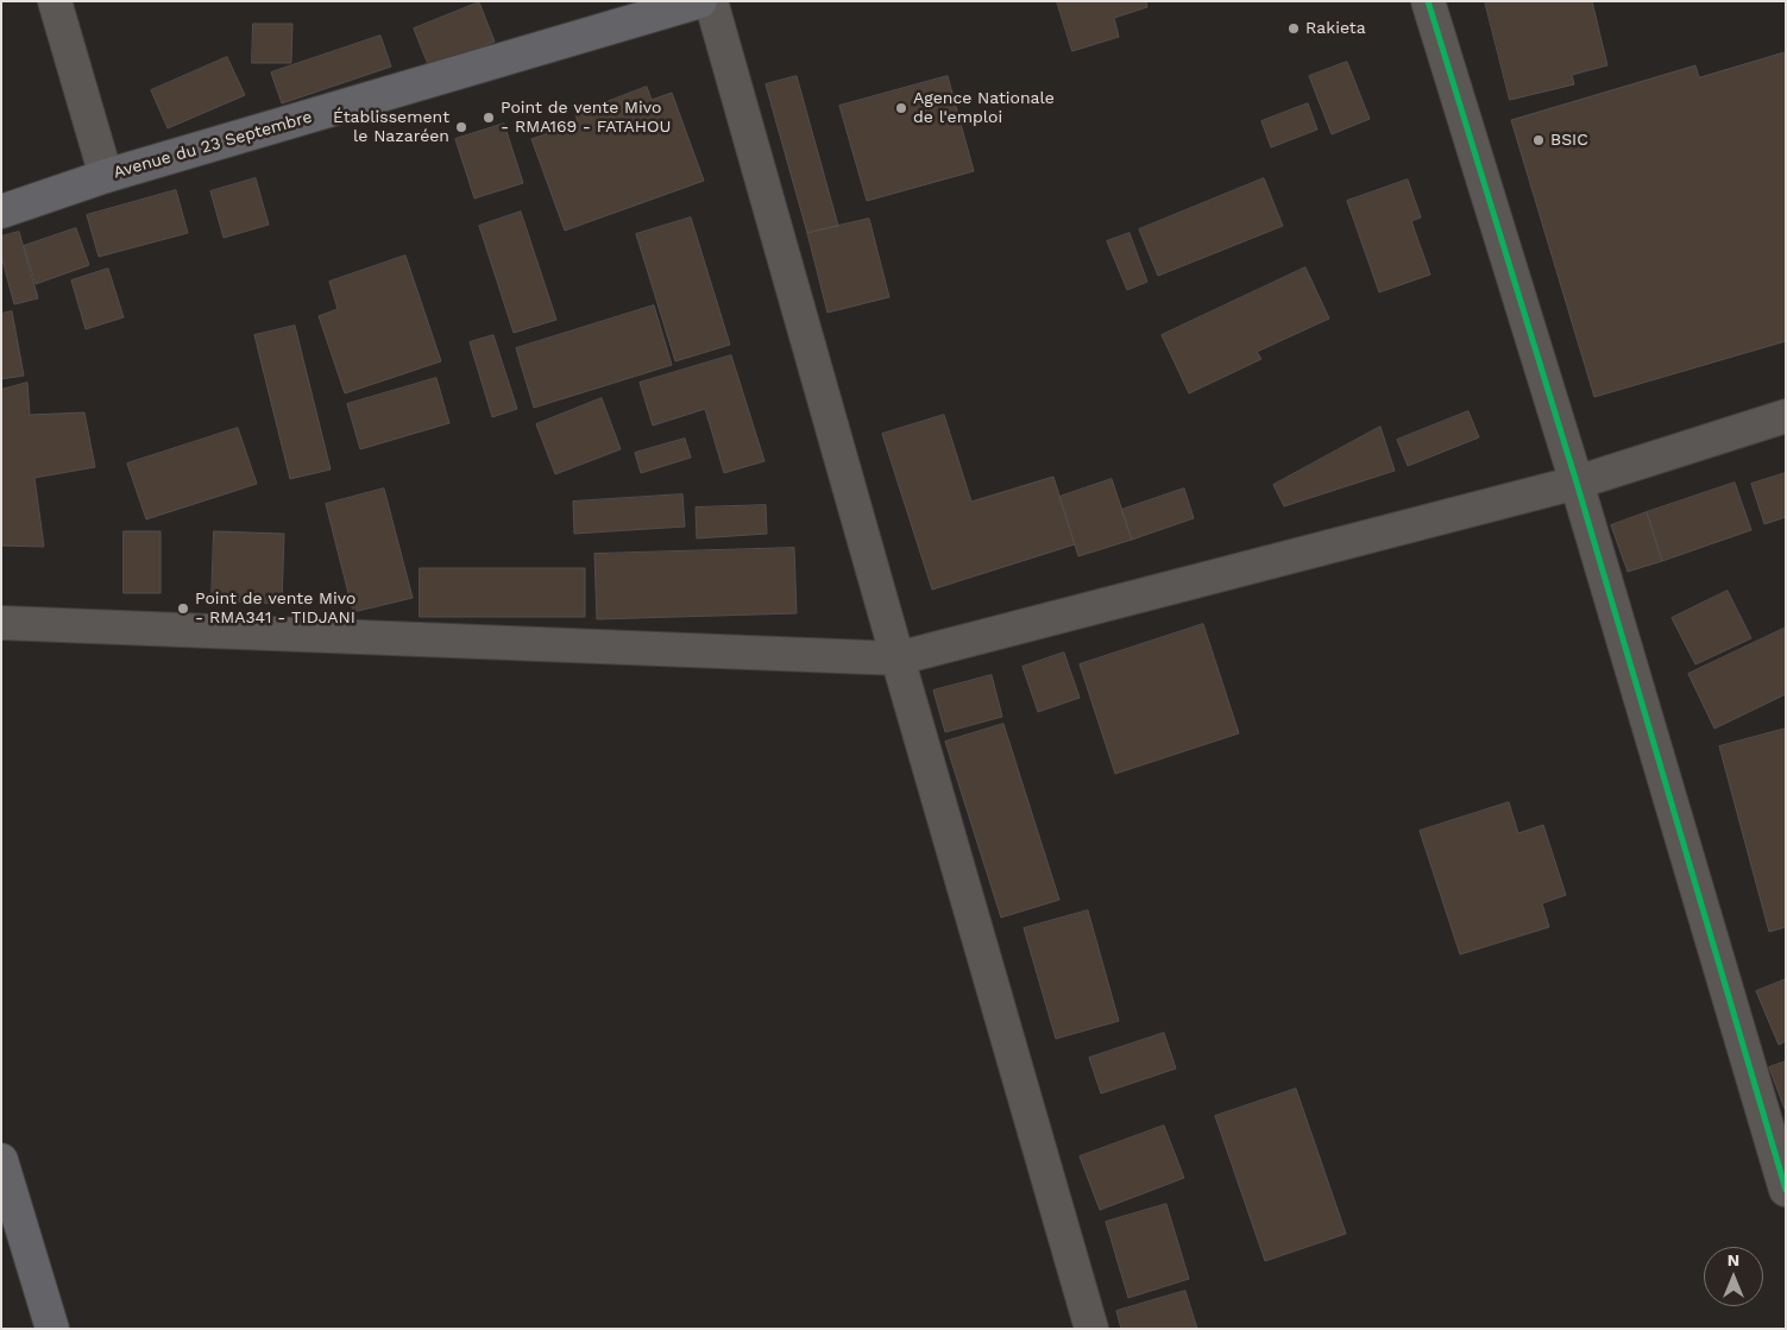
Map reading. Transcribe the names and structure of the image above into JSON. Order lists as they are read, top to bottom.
{
  "streets": {
    "main road": ["Avenue du 23 Septembre"]
  },
  "places": [
    "Rakieta",
    "Agence Nationale de l'emploi",
    "Point de vente Mivo - RMA169 - FATAHOU",
    "Établissement le Nazaréen",
    "BSIC",
    "Point de vente Mivo - RMA341 - TIDJANI"
  ],
  "north": "top"
}
